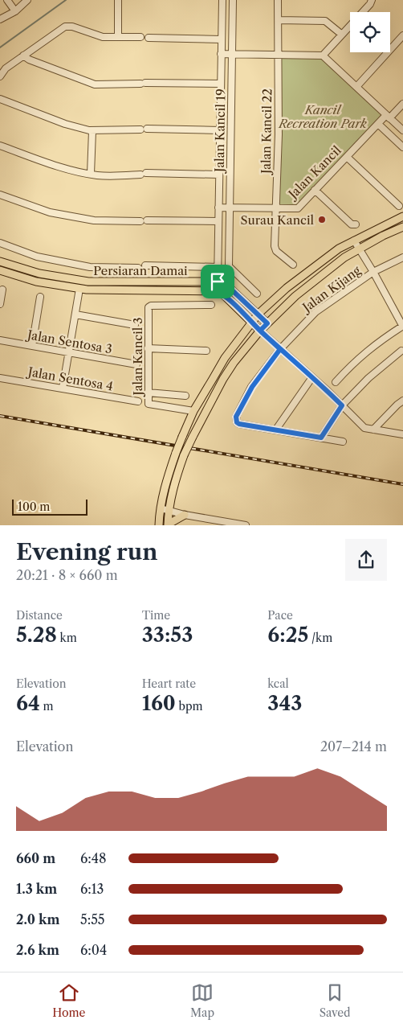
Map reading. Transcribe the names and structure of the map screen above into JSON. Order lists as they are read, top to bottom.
{
  "streets": {
    "main road": ["Persiaran Damai"],
    "street": [
      "Jalan Kancil 19",
      "Jalan Kancil 22",
      "Jalan Kancil",
      "Jalan Kijang",
      "Jalan Sentosa 3",
      "Jalan Kancil 3",
      "Jalan Sentosa 4"
    ]
  },
  "crossings": [
    ["Jalan Kancil 19", "Jalan Kancil"],
    ["Jalan Kancil 22", "Jalan Kancil"]
  ],
  "parks": ["Kancil Recreation Park"],
  "places": ["Surau Kancil"],
  "scale_bar": "100 m",
  "page": {
    "scale": "100 m",
    "heading": ["Evening run", "20:21 · 8 × 660 m"],
    "stats": [
      ["Distance", "5.28 km"],
      ["Time", "33:53"],
      ["Pace", "6:25 /km"],
      ["Elevation", "64 m"],
      ["Heart rate", "160 bpm"],
      ["kcal", "343"]
    ],
    "chart": ["Elevation", "207–214 m"],
    "list": [
      {
        "name": "660 m",
        "note": "6:48"
      },
      {
        "name": "1.3 km",
        "note": "6:13"
      },
      {
        "name": "2.0 km",
        "note": "5:55"
      },
      {
        "name": "2.6 km",
        "note": "6:04"
      }
    ],
    "tabs": ["Home", "Map", "Saved"]
  }
}
